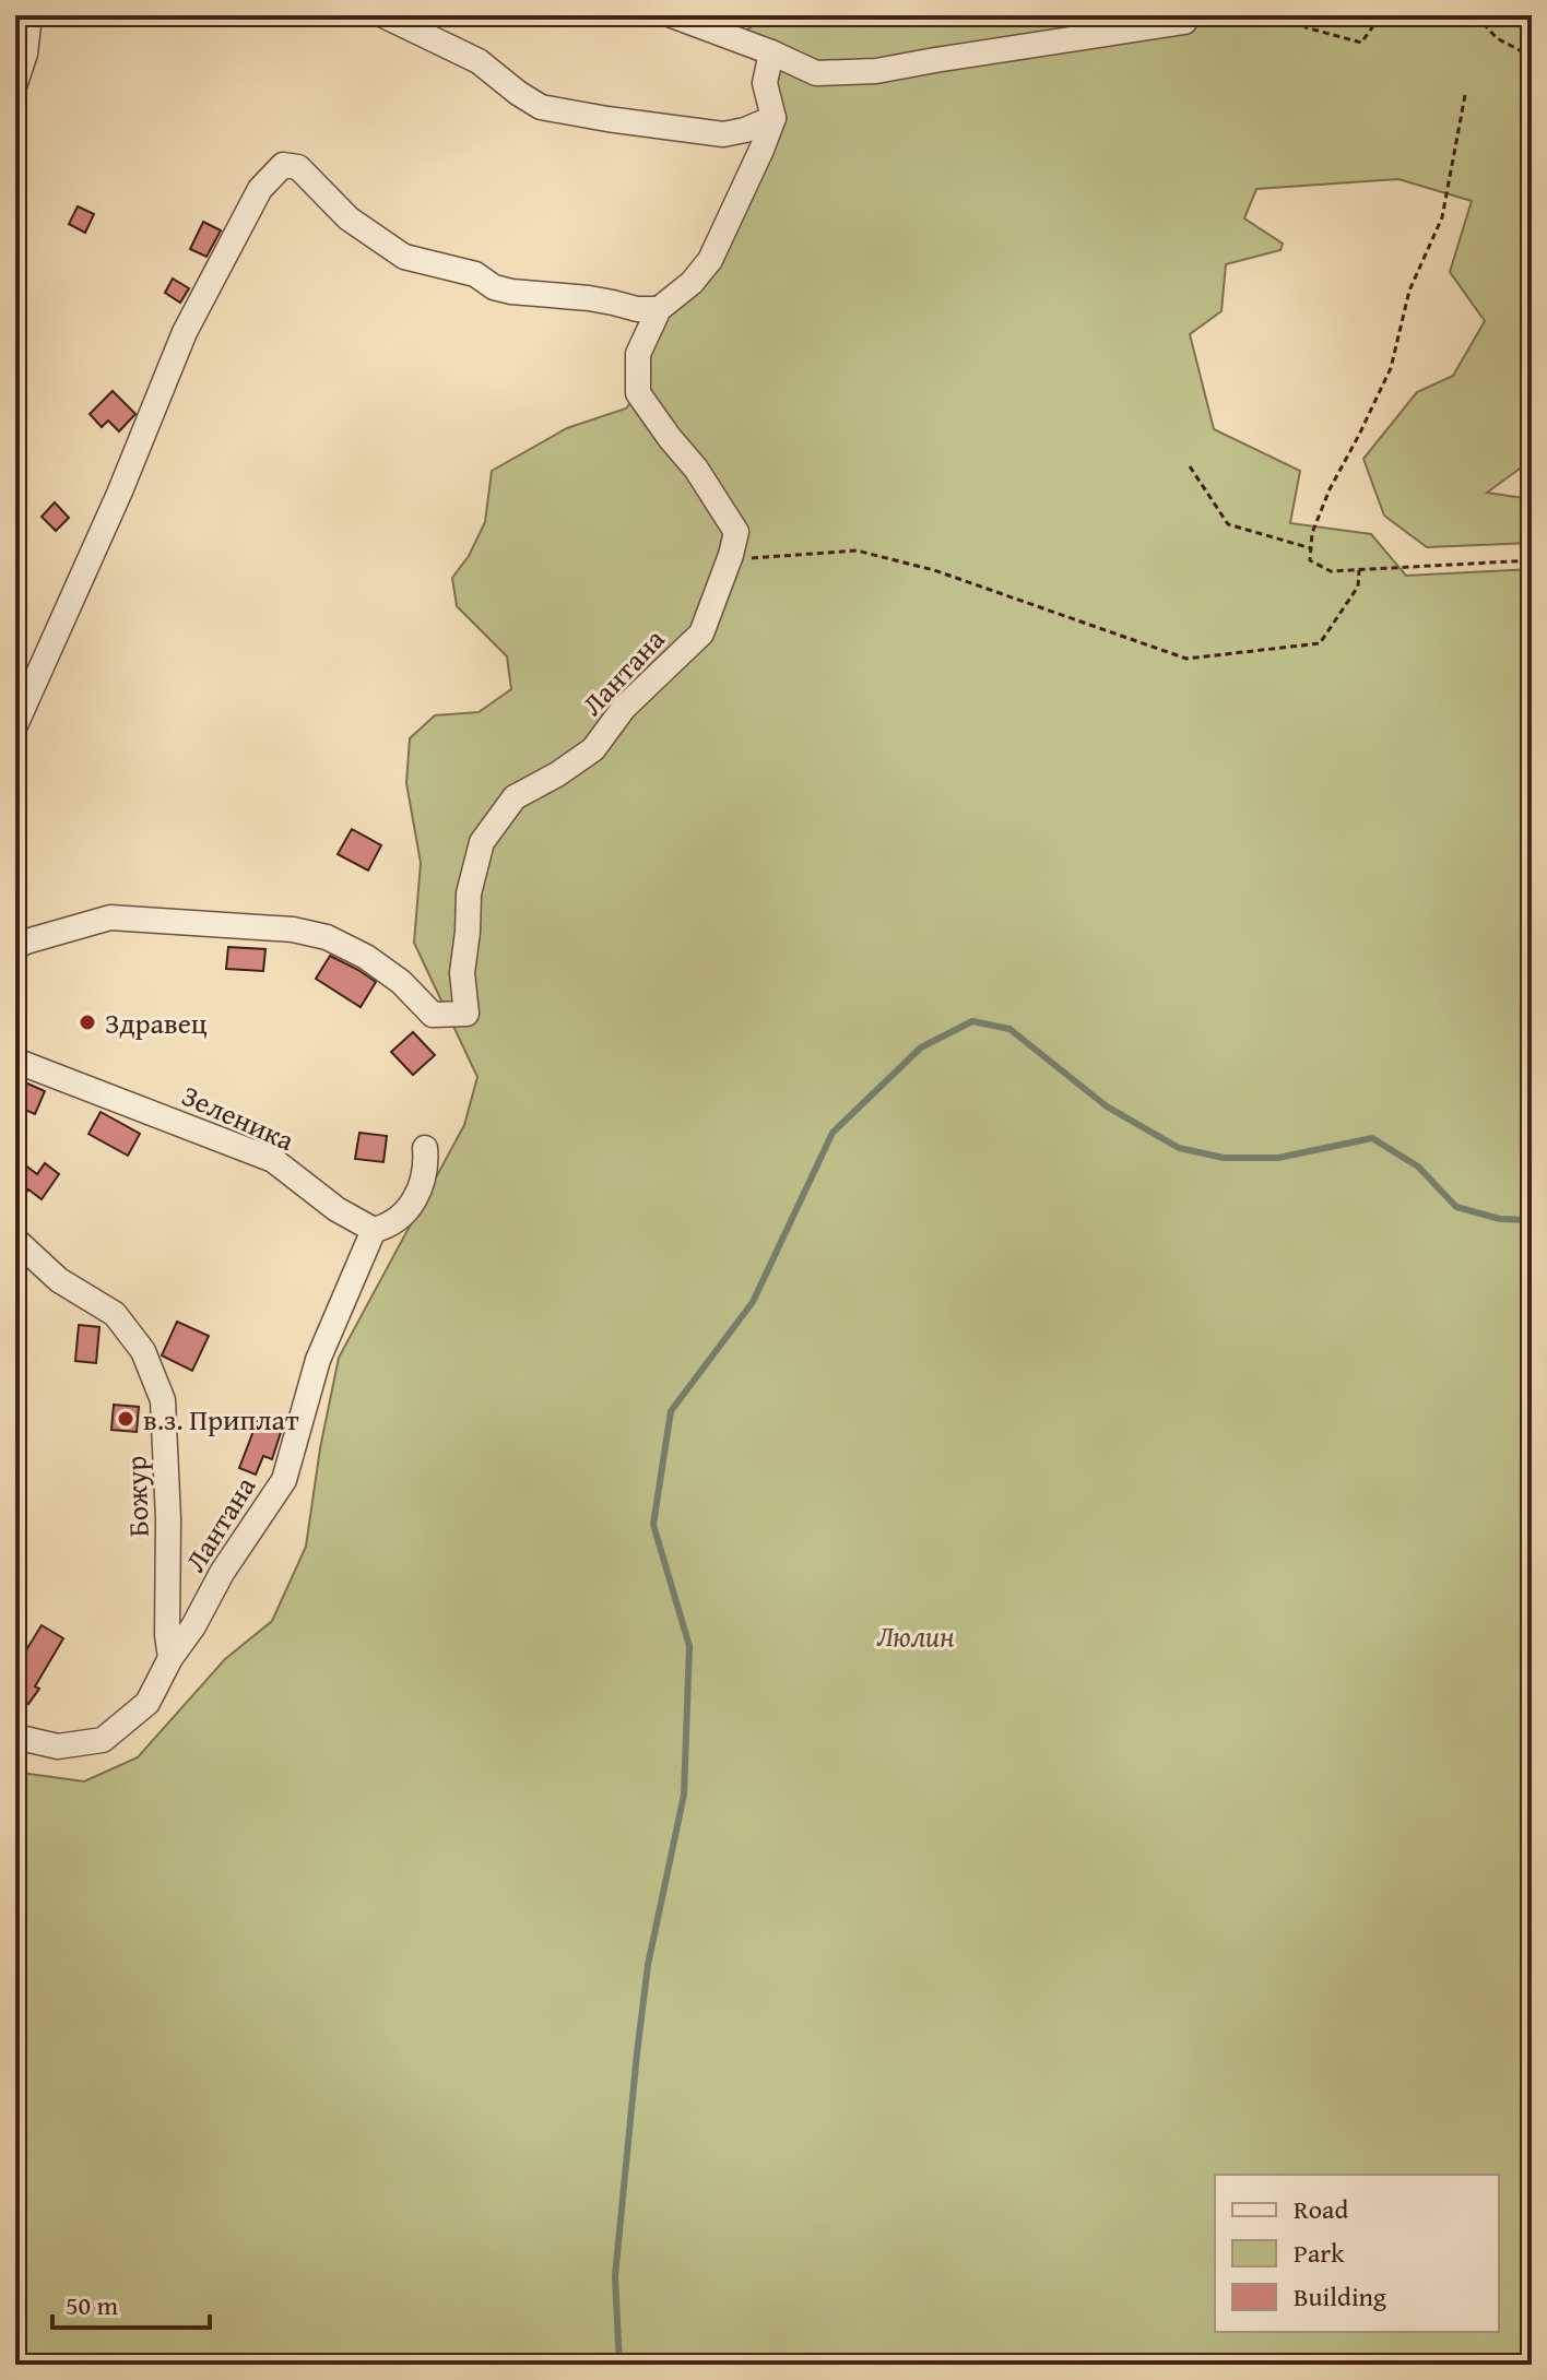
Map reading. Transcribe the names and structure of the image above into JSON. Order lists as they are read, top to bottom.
{
  "streets": {
    "street": ["Лантана", "Зеленика", "Божур"]
  },
  "crossings": [
    ["Лантана", "Зеленика"],
    ["Лантана", "Божур"]
  ],
  "parks": ["Люлин"],
  "places": ["Здравец", "в.з. Приплат"],
  "legend": ["Road", "Park", "Building"],
  "scale_bar": "50 m"
}
